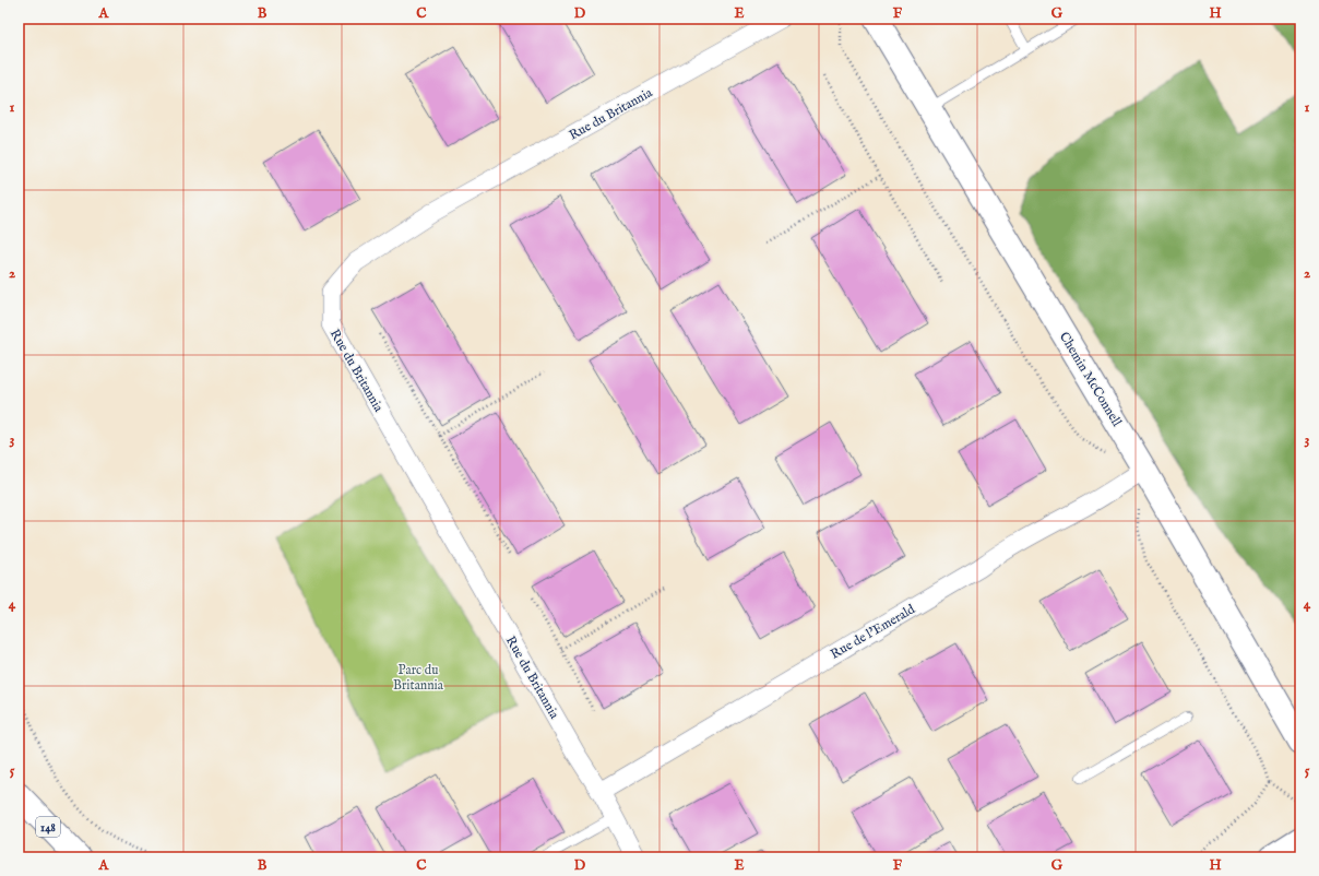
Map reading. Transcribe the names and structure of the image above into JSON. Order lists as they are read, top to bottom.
{
  "streets": {
    "main road": ["Chemin McConnell", "148"],
    "street": ["Rue du Britannia", "Rue de l'Emerald"]
  },
  "crossings": [
    ["Rue du Britannia", "Rue de l'Emerald"],
    ["Chemin McConnell", "Rue de l'Emerald"]
  ],
  "parks": ["Parc du Britannia"],
  "grid": {
    "columns": [
      "A",
      "B",
      "C",
      "D",
      "E",
      "F",
      "G",
      "H"
    ],
    "rows": [
      "1",
      "2",
      "3",
      "4",
      "5"
    ]
  }
}
